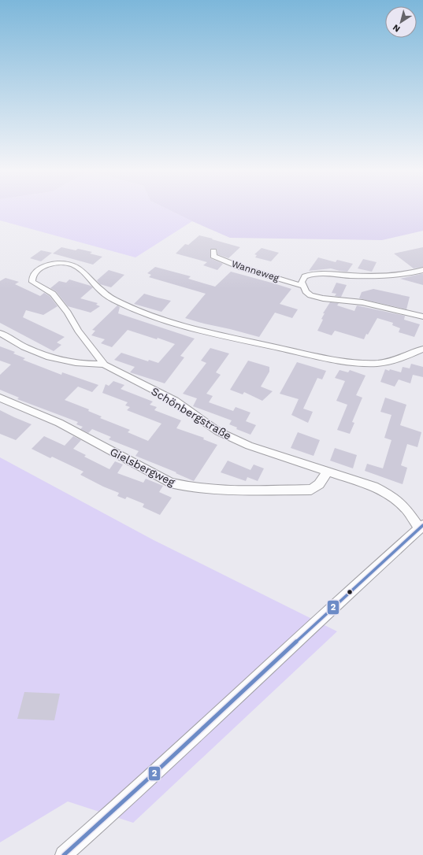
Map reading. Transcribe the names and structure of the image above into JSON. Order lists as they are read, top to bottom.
{
  "streets": {
    "street": ["Wanneweg", "Schönbergstraße", "Gielsbergweg"]
  },
  "crossings": [
    ["Schönbergstraße", "Gielsbergweg"]
  ],
  "lines": ["transit line 2"],
  "north": "bottom left"
}
